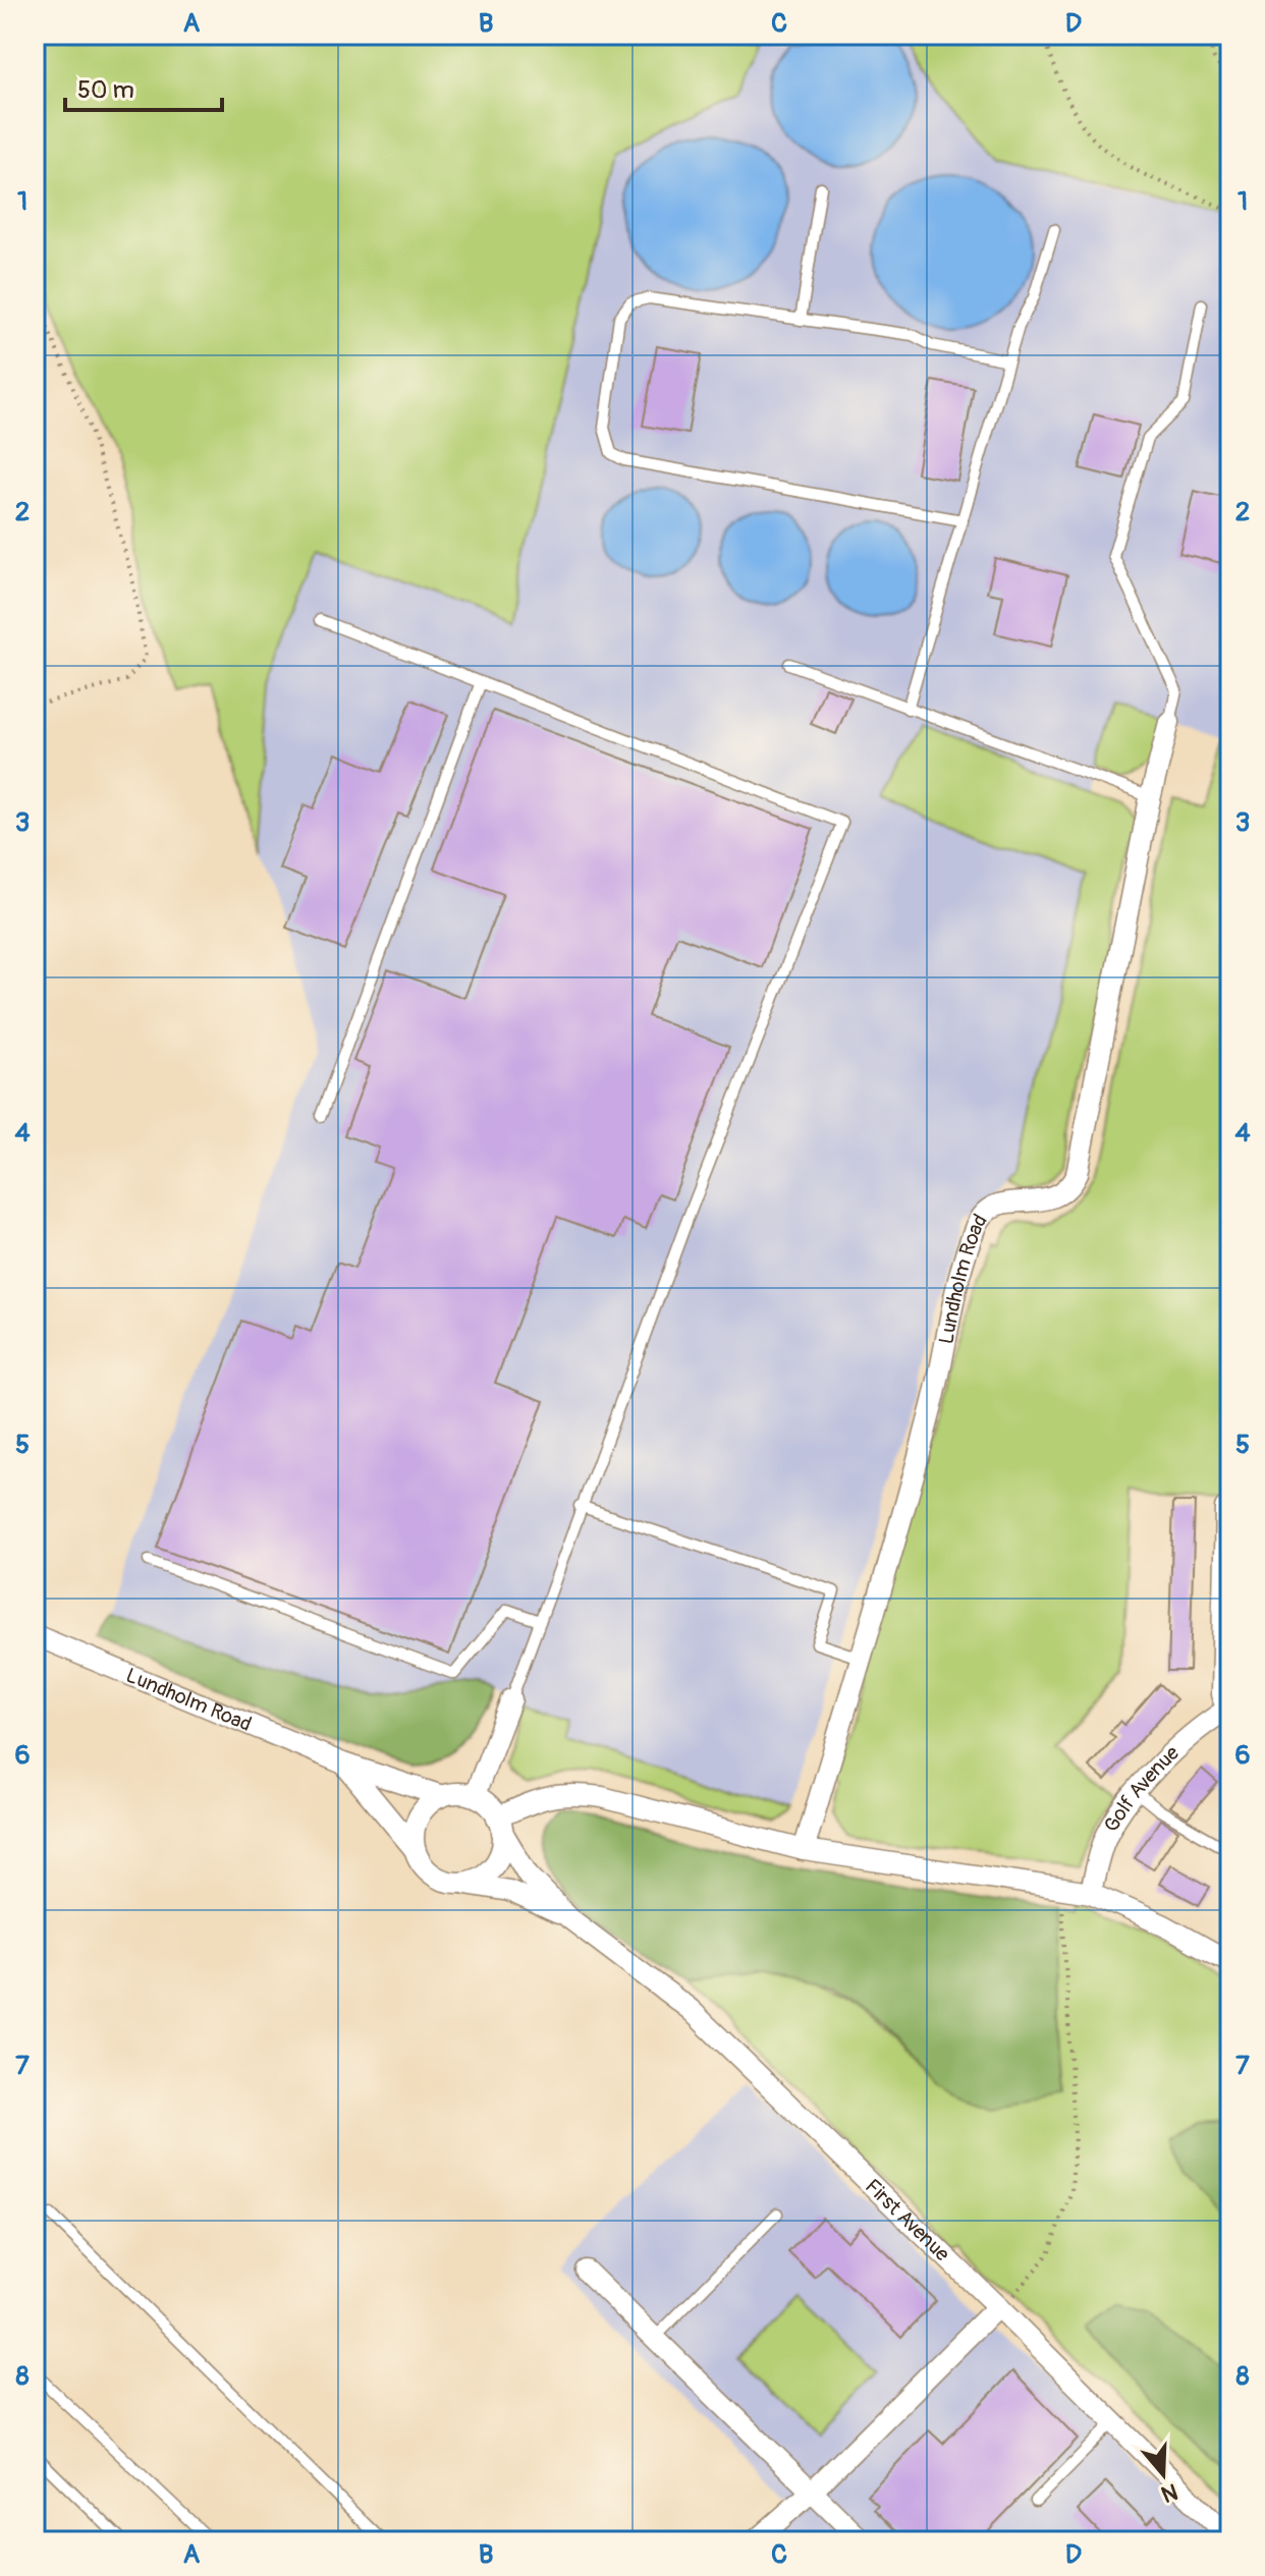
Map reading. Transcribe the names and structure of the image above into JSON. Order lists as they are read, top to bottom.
{
  "streets": {
    "street": ["Lundholm Road", "Golf Avenue", "First Avenue"]
  },
  "crossings": [
    ["Lundholm Road", "First Avenue"]
  ],
  "scale_bar": "50 m",
  "north": "bottom",
  "grid": {
    "columns": [
      "A",
      "B",
      "C",
      "D"
    ],
    "rows": [
      "1",
      "2",
      "3",
      "4",
      "5",
      "6",
      "7",
      "8"
    ]
  }
}
